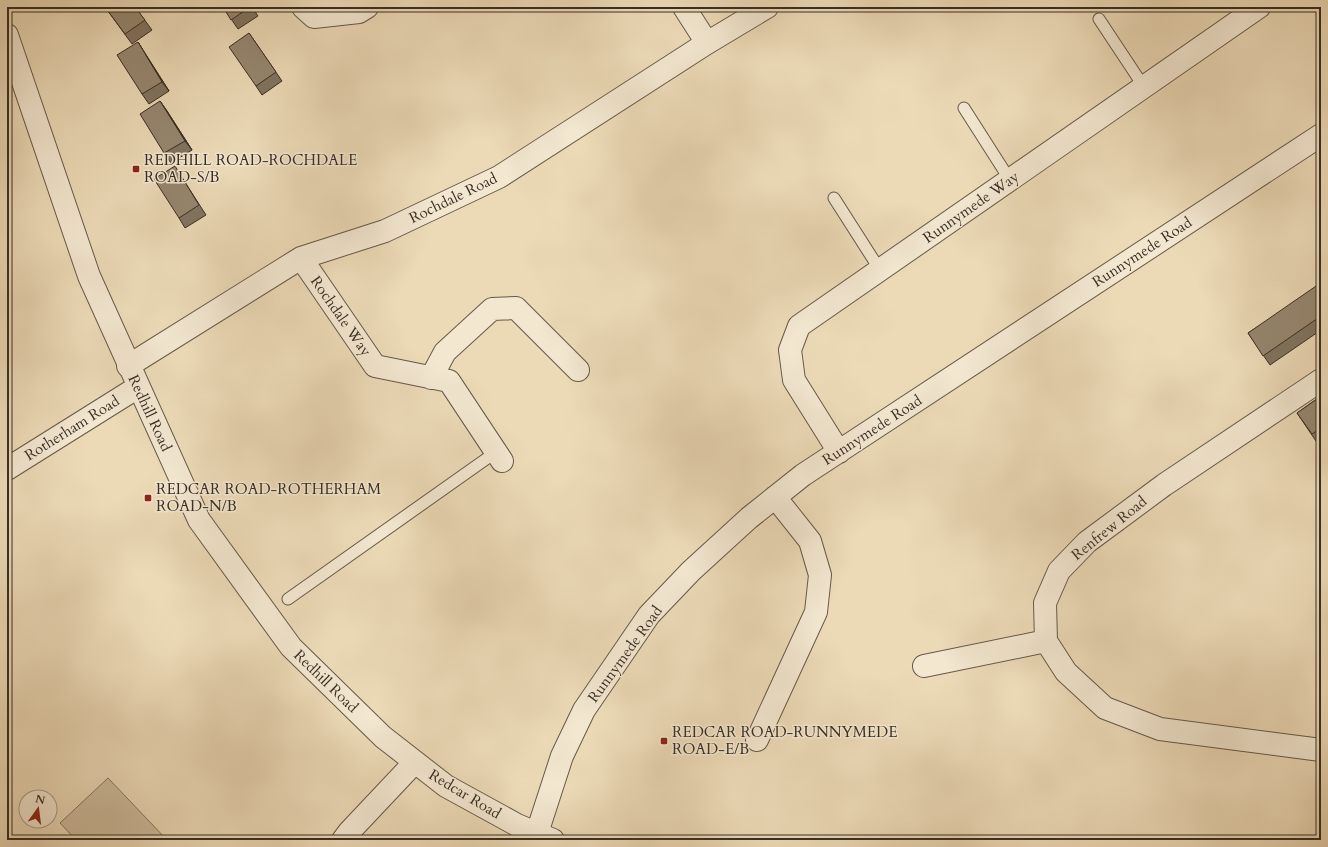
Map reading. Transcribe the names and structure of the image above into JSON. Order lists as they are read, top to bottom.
{
  "streets": {
    "street": [
      "Rochdale Road",
      "Runnymede Way",
      "Runnymede Road",
      "Rochdale Way",
      "Redhill Road",
      "Rotherham Road",
      "Renfrew Road",
      "Redcar Road"
    ]
  },
  "crossings": [
    ["Rochdale Road", "Rochdale Way"],
    ["Rochdale Road", "Redhill Road"],
    ["Runnymede Way", "Runnymede Road"],
    ["Runnymede Road", "Redcar Road"],
    ["Redhill Road", "Rotherham Road"],
    ["Redhill Road", "Redcar Road"]
  ],
  "places": {
    "transit": ["REDHILL ROAD-ROCHDALE ROAD-S/B", "REDCAR ROAD-ROTHERHAM ROAD-N/B", "REDCAR ROAD-RUNNYMEDE ROAD-E/B"]
  },
  "north": "top"
}
